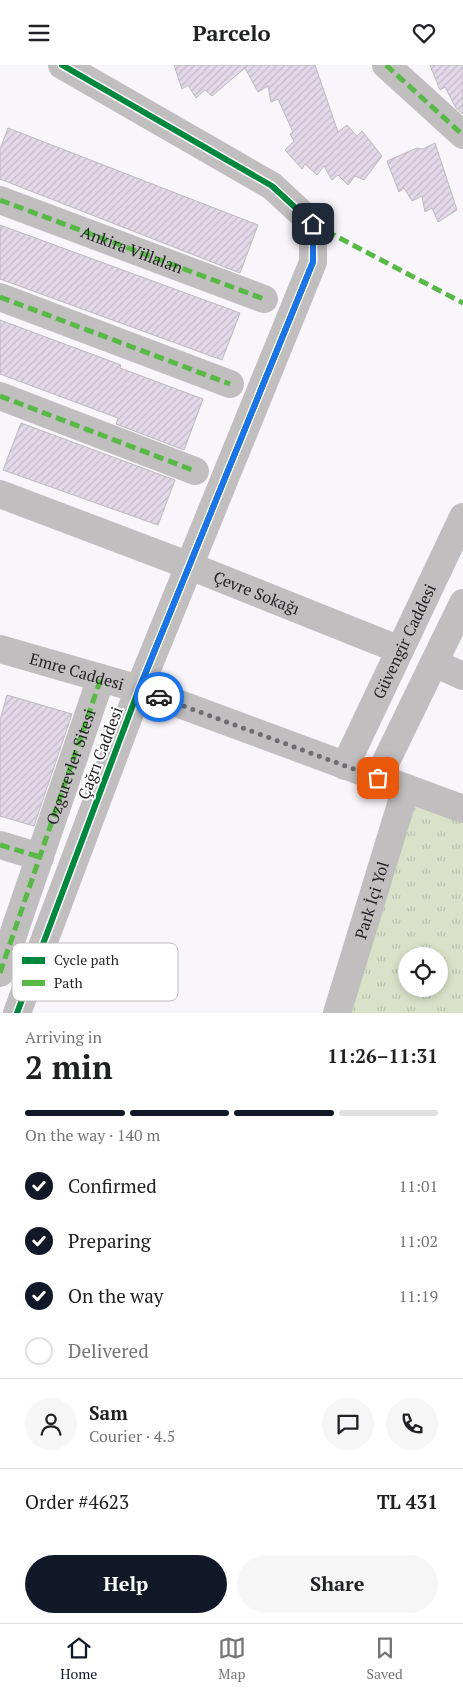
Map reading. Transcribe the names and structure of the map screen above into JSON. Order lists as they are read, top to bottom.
{
  "streets": {
    "street": [
      "Ankira Villalan",
      "Çevre Sokağı",
      "Güvengir Caddesi",
      "Emre Caddesi",
      "Çağrı Caddesi",
      "Ozgurevler Sitesi",
      "Park İçi Yol"
    ]
  },
  "crossings": [
    ["Çevre Sokağı", "Güvengir Caddesi"],
    ["Çevre Sokağı", "Çağrı Caddesi"],
    ["Güvengir Caddesi", "Emre Caddesi"],
    ["Emre Caddesi", "Çağrı Caddesi"],
    ["Emre Caddesi", "Ozgurevler Sitesi"],
    ["Emre Caddesi", "Park İçi Yol"]
  ],
  "legend": ["Cycle path", "Path"],
  "page": {
    "header": "Parcelo",
    "heading": ["2 min", "Arriving in", "11:26–11:31"],
    "panel": [
      "Sam",
      "Courier · 4.5",
      "Order #4623",
      "TL 431"
    ],
    "bar": "On the way · 140 m",
    "list": [
      ["Confirmed", "11:01"],
      ["Preparing", "11:02"],
      ["On the way", "11:19"],
      "Delivered"
    ],
    "buttons": ["Help", "Share"],
    "tabs": ["Home", "Map", "Saved"]
  }
}
